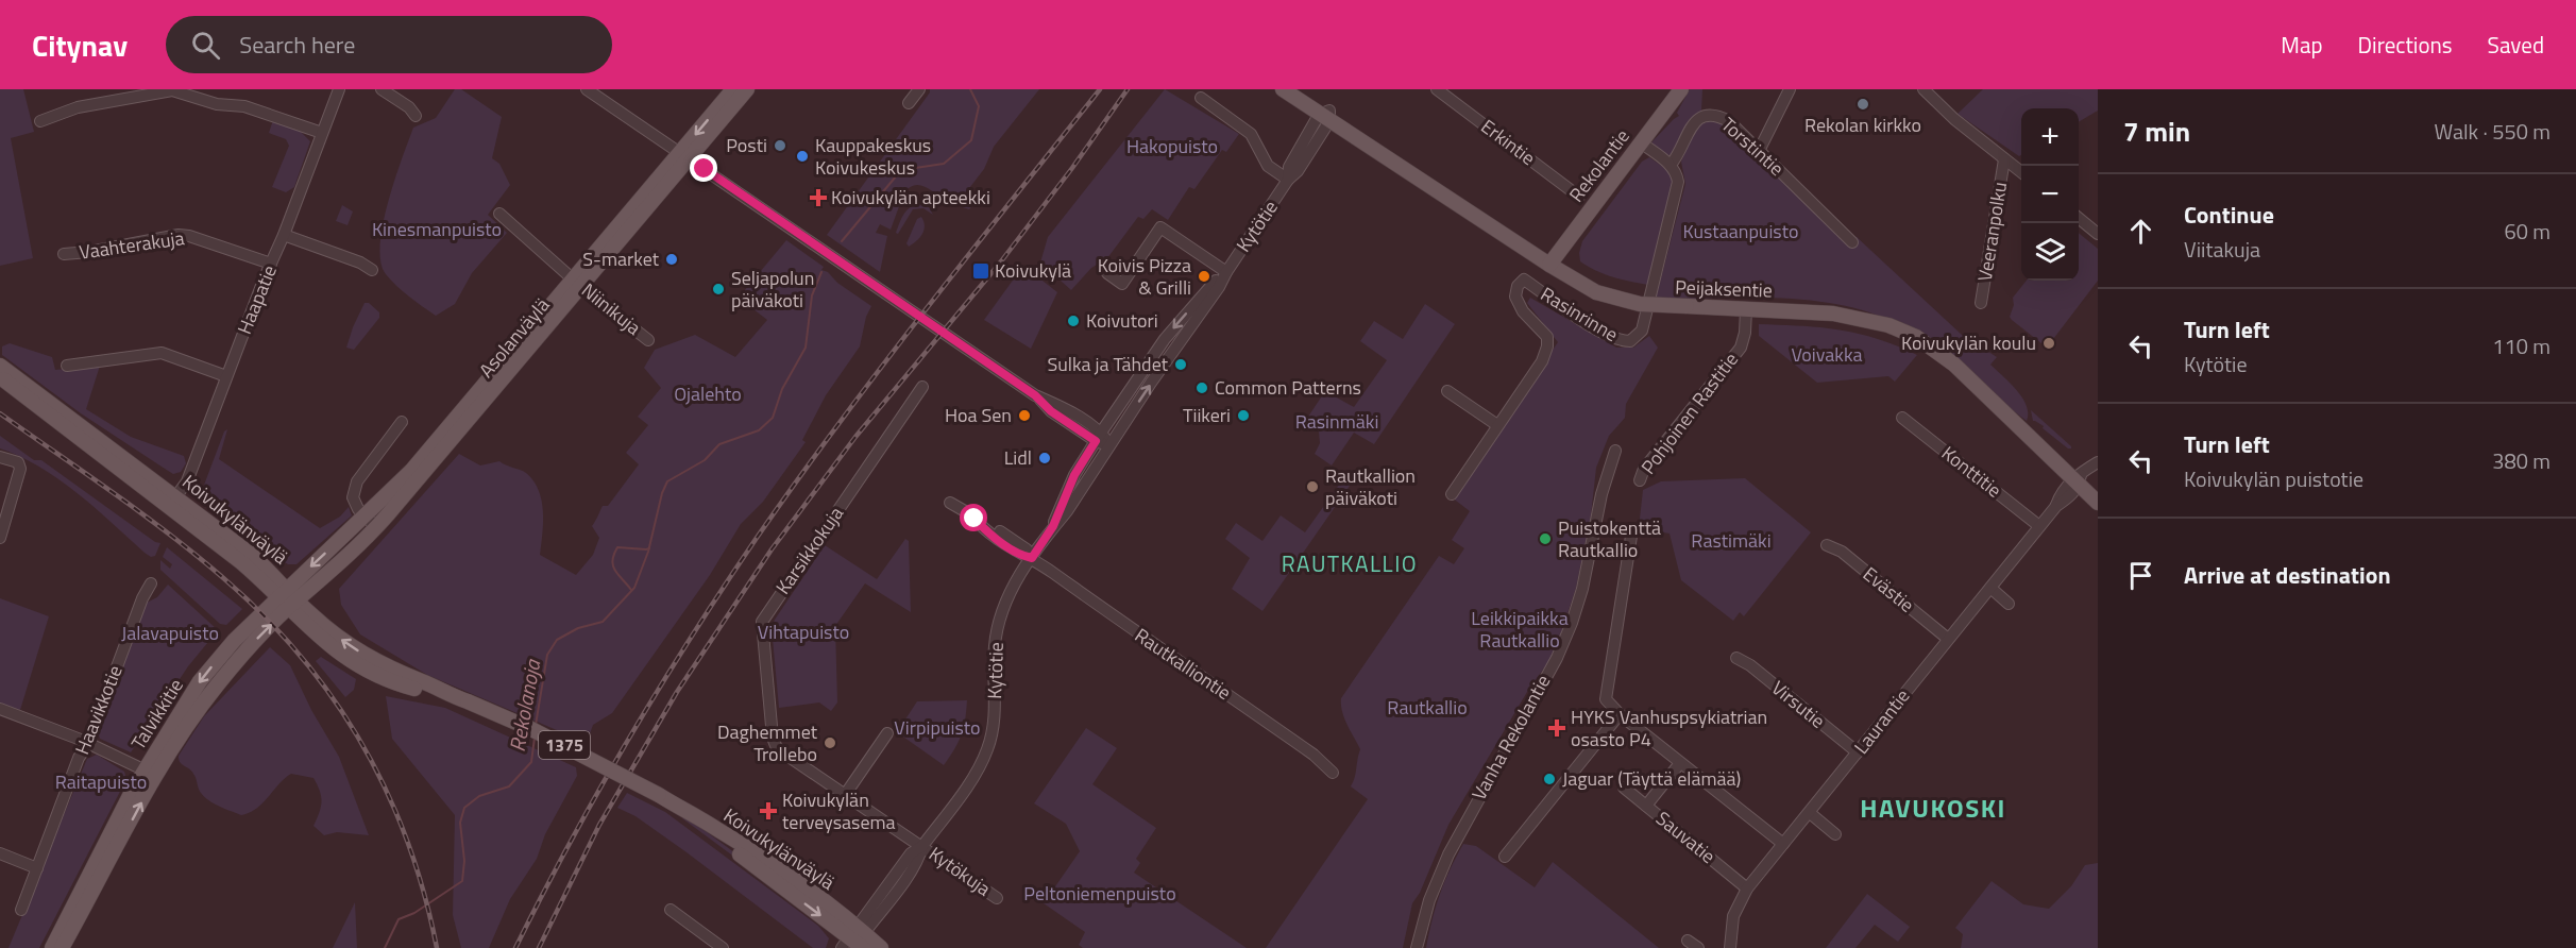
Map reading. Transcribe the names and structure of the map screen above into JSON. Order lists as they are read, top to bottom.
{
  "streets": {
    "main road": [
      "Rekolantie",
      "Peijaksentie",
      "Asolanväylä",
      "Koivukylänväylä",
      "Talvikkitie",
      "1375"
    ],
    "street": [
      "Erkintie",
      "Torstintie",
      "Kytötie",
      "Veeranpolku",
      "Vaahterakuja",
      "Haapatie",
      "Niinikuja",
      "Rasinrinne",
      "Pohjoinen Rastitie",
      "Konttitie",
      "Karsikkokuja",
      "Evästie",
      "Rautkalliontie",
      "Virsutie",
      "Haavikkotie",
      "Laurantie",
      "Vanha Rekolantie",
      "Sauvatie",
      "Kytökuja"
    ]
  },
  "crossings": [
    ["Torstintie", "Rasinrinne"],
    ["Rekolantie", "Peijaksentie"],
    ["Kytötie", "Peijaksentie"],
    ["Kytötie", "Koivukylänväylä"],
    ["Kytötie", "Karsikkokuja"],
    ["Kytötie", "Rautkalliontie"],
    ["Kytötie", "Kytökuja"],
    ["Vaahterakuja", "Haapatie"],
    ["Peijaksentie", "Pohjoinen Rastitie"],
    ["Peijaksentie", "Laurantie"],
    ["Haapatie", "Koivukylänväylä"],
    ["Niinikuja", "Asolanväylä"],
    ["Asolanväylä", "Koivukylänväylä"],
    ["Asolanväylä", "Talvikkitie"],
    ["Konttitie", "Laurantie"],
    ["Koivukylänväylä", "Talvikkitie"],
    ["Karsikkokuja", "Kytökuja"],
    ["Evästie", "Laurantie"],
    ["Virsutie", "Laurantie"],
    ["Laurantie", "Sauvatie"]
  ],
  "districts": ["RAUTKALLIO", "HAVUKOSKI"],
  "water": ["Rekolanoja"],
  "parks": [
    "Hakopuisto",
    "Kinesmanpuisto",
    "Kustaanpuisto",
    "Voivakka",
    "Ojalehto",
    "Rasinmäki",
    "Rastimäki",
    "Leikkipaikka Rautkallio",
    "Vihtapuisto",
    "Jalavapuisto",
    "Rautkallio",
    "Virpipuisto",
    "Raitapuisto",
    "Peltoniemenpuisto"
  ],
  "places": {
    "other": [
      "Rekolan kirkko",
      "Posti",
      "Kauppakeskus Koivukeskus",
      "S-market",
      "Koivis Pizza & Grilli",
      "Seljapolun päiväkoti",
      "Koivutori",
      "Koivukylän koulu",
      "Sulka ja Tähdet",
      "Common Patterns",
      "Hoa Sen",
      "Tiikeri",
      "Lidl",
      "Rautkallion päiväkoti",
      "Puistokenttä Rautkallio",
      "Daghemmet Trollebo",
      "Jaguar (Täyttä elämää)"
    ],
    "health": ["Koivukylän apteekki", "HYKS Vanhuspsykiatrian osasto P4", "Koivukylän terveysasema"],
    "transit": ["Koivukylä"]
  },
  "page": {
    "header": "Citynav",
    "search": "Search here",
    "nav": ["Map", "Directions", "Saved"],
    "heading": ["7 min", "Walk · 550 m"],
    "map_buttons": ["+", "−"],
    "list": [
      ["Continue", "Viitakuja", "60 m"],
      ["Turn left", "Kytötie", "110 m"],
      ["Turn left", "Koivukylän puistotie", "380 m"],
      "Arrive at destination"
    ]
  }
}
